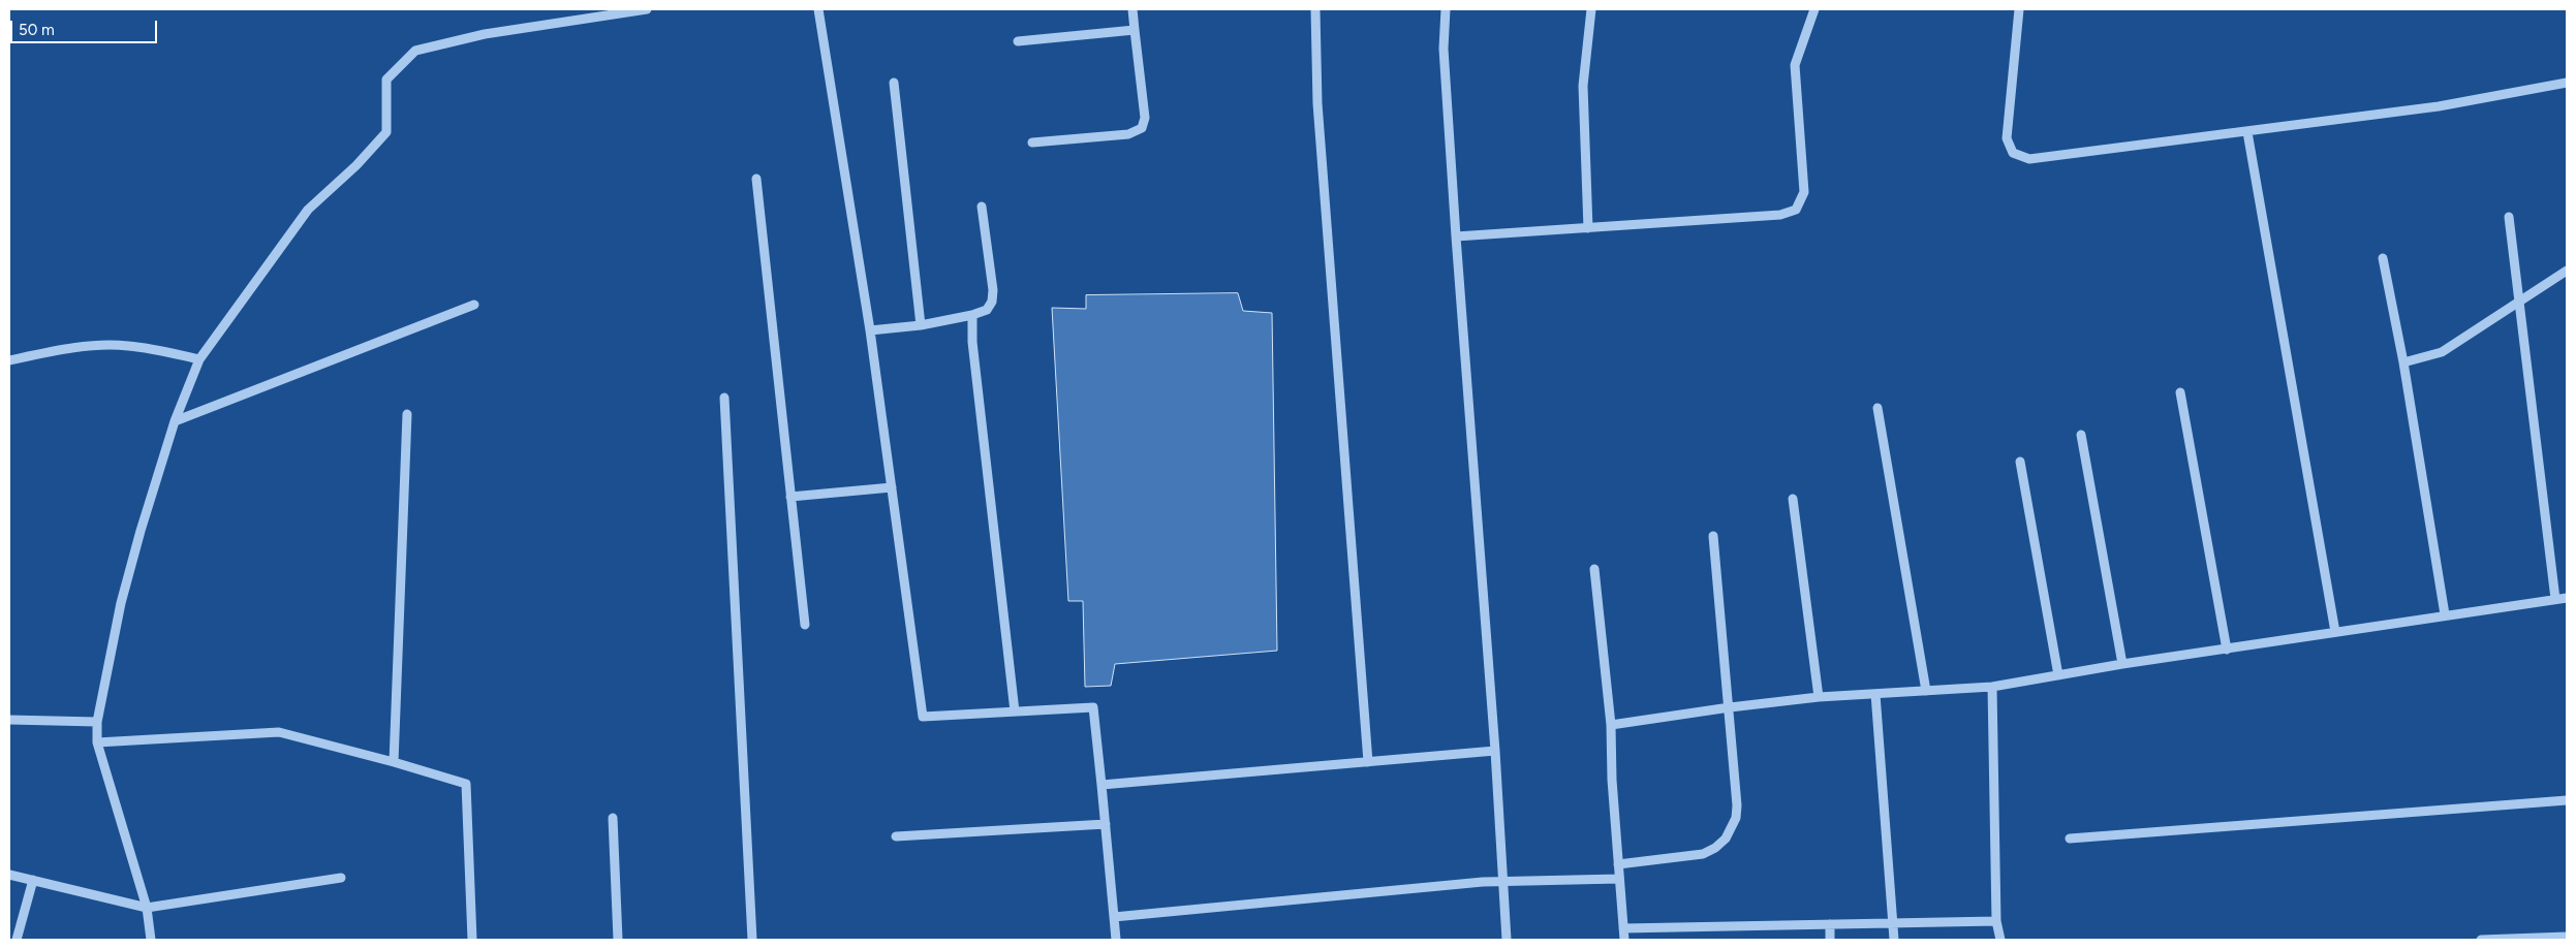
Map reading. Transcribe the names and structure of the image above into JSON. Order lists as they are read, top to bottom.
{
  "scale_bar": "50 m"
}
